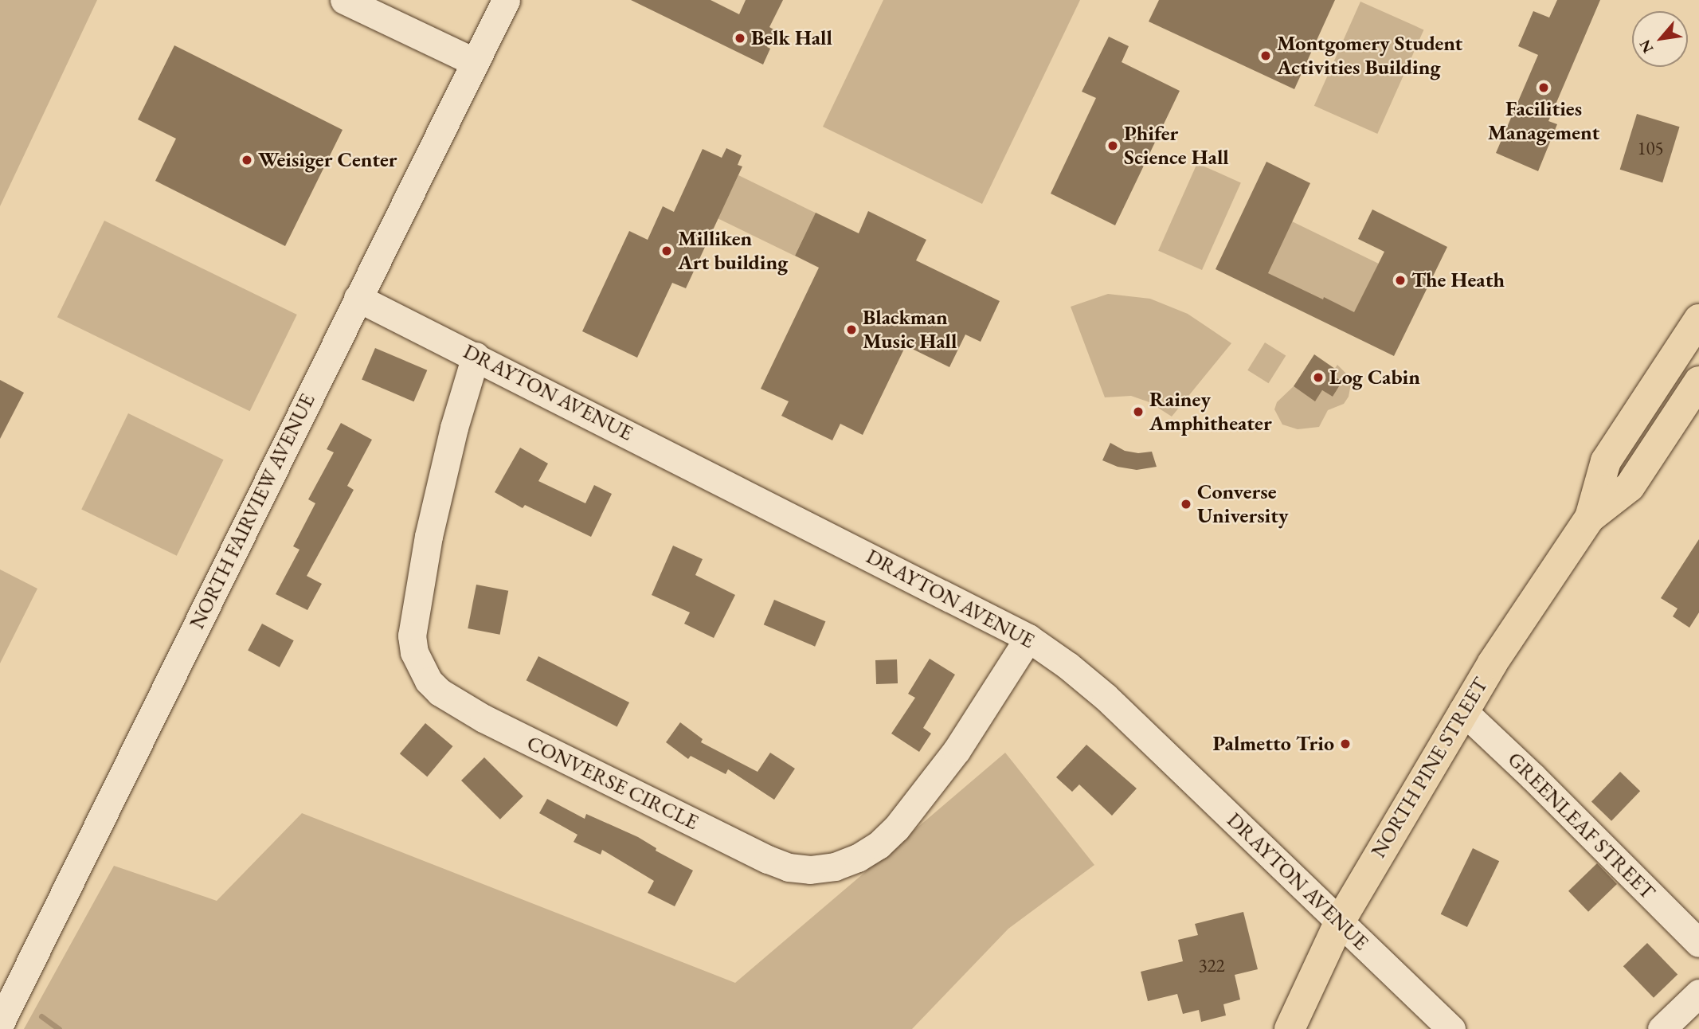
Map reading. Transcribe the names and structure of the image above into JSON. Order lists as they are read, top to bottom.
{
  "streets": {
    "highway": ["NORTH PINE STREET"],
    "street": [
      "DRAYTON AVENUE",
      "NORTH FAIRVIEW AVENUE",
      "CONVERSE CIRCLE",
      "GREENLEAF STREET"
    ]
  },
  "crossings": [
    ["DRAYTON AVENUE", "NORTH FAIRVIEW AVENUE"],
    ["DRAYTON AVENUE", "NORTH PINE STREET"],
    ["DRAYTON AVENUE", "CONVERSE CIRCLE"],
    ["NORTH PINE STREET", "GREENLEAF STREET"]
  ],
  "places": [
    "Belk Hall",
    "Montgomery Student Activities Building",
    "Facilities Management",
    "Phifer Science Hall",
    "Weisiger Center",
    "Milliken Art building",
    "The Heath",
    "Blackman Music Hall",
    "Log Cabin",
    "Rainey Amphitheater",
    "Converse University",
    "Palmetto Trio"
  ],
  "house_numbers": ["105", "322"],
  "north": "bottom left"
}
